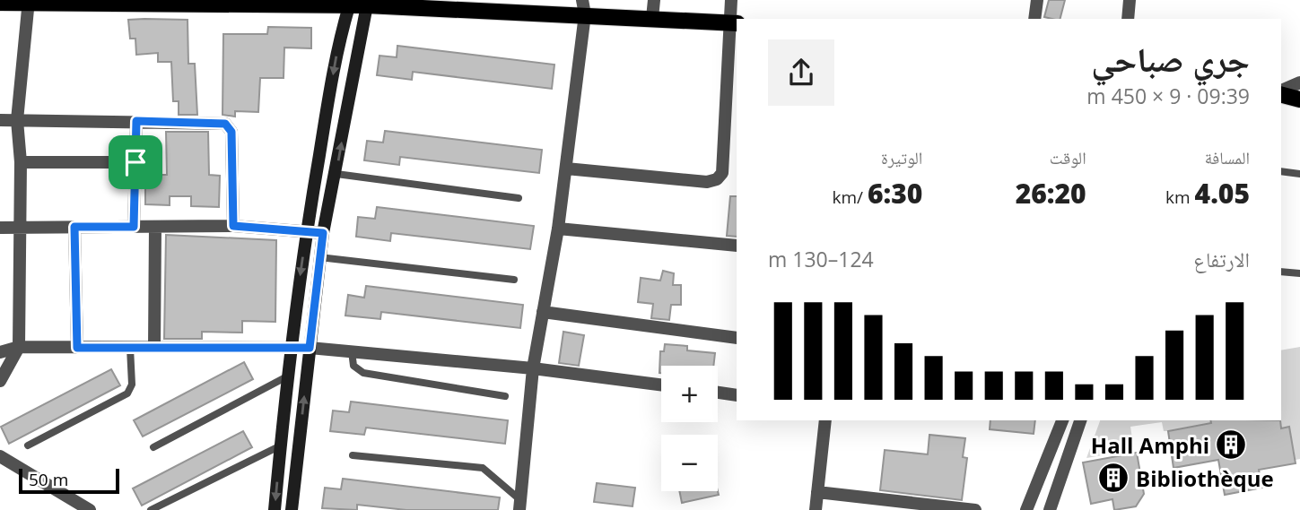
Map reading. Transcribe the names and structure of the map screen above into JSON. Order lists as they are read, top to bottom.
{
  "places": {
    "building": ["Hall Amphi", "Bibliothèque"]
  },
  "scale_bar": "50 m",
  "page": {
    "heading": ["جري صباحي", "09:39 · 9 × 450 m"],
    "stats": [
      ["المسافة", "4.05 km"],
      ["الوقت", "26:20"],
      ["الوتيرة", "6:30 /km"]
    ],
    "chart": ["الارتفاع", "124–130 m"],
    "map_buttons": ["+", "−"],
    "scale": "50 m"
  }
}
